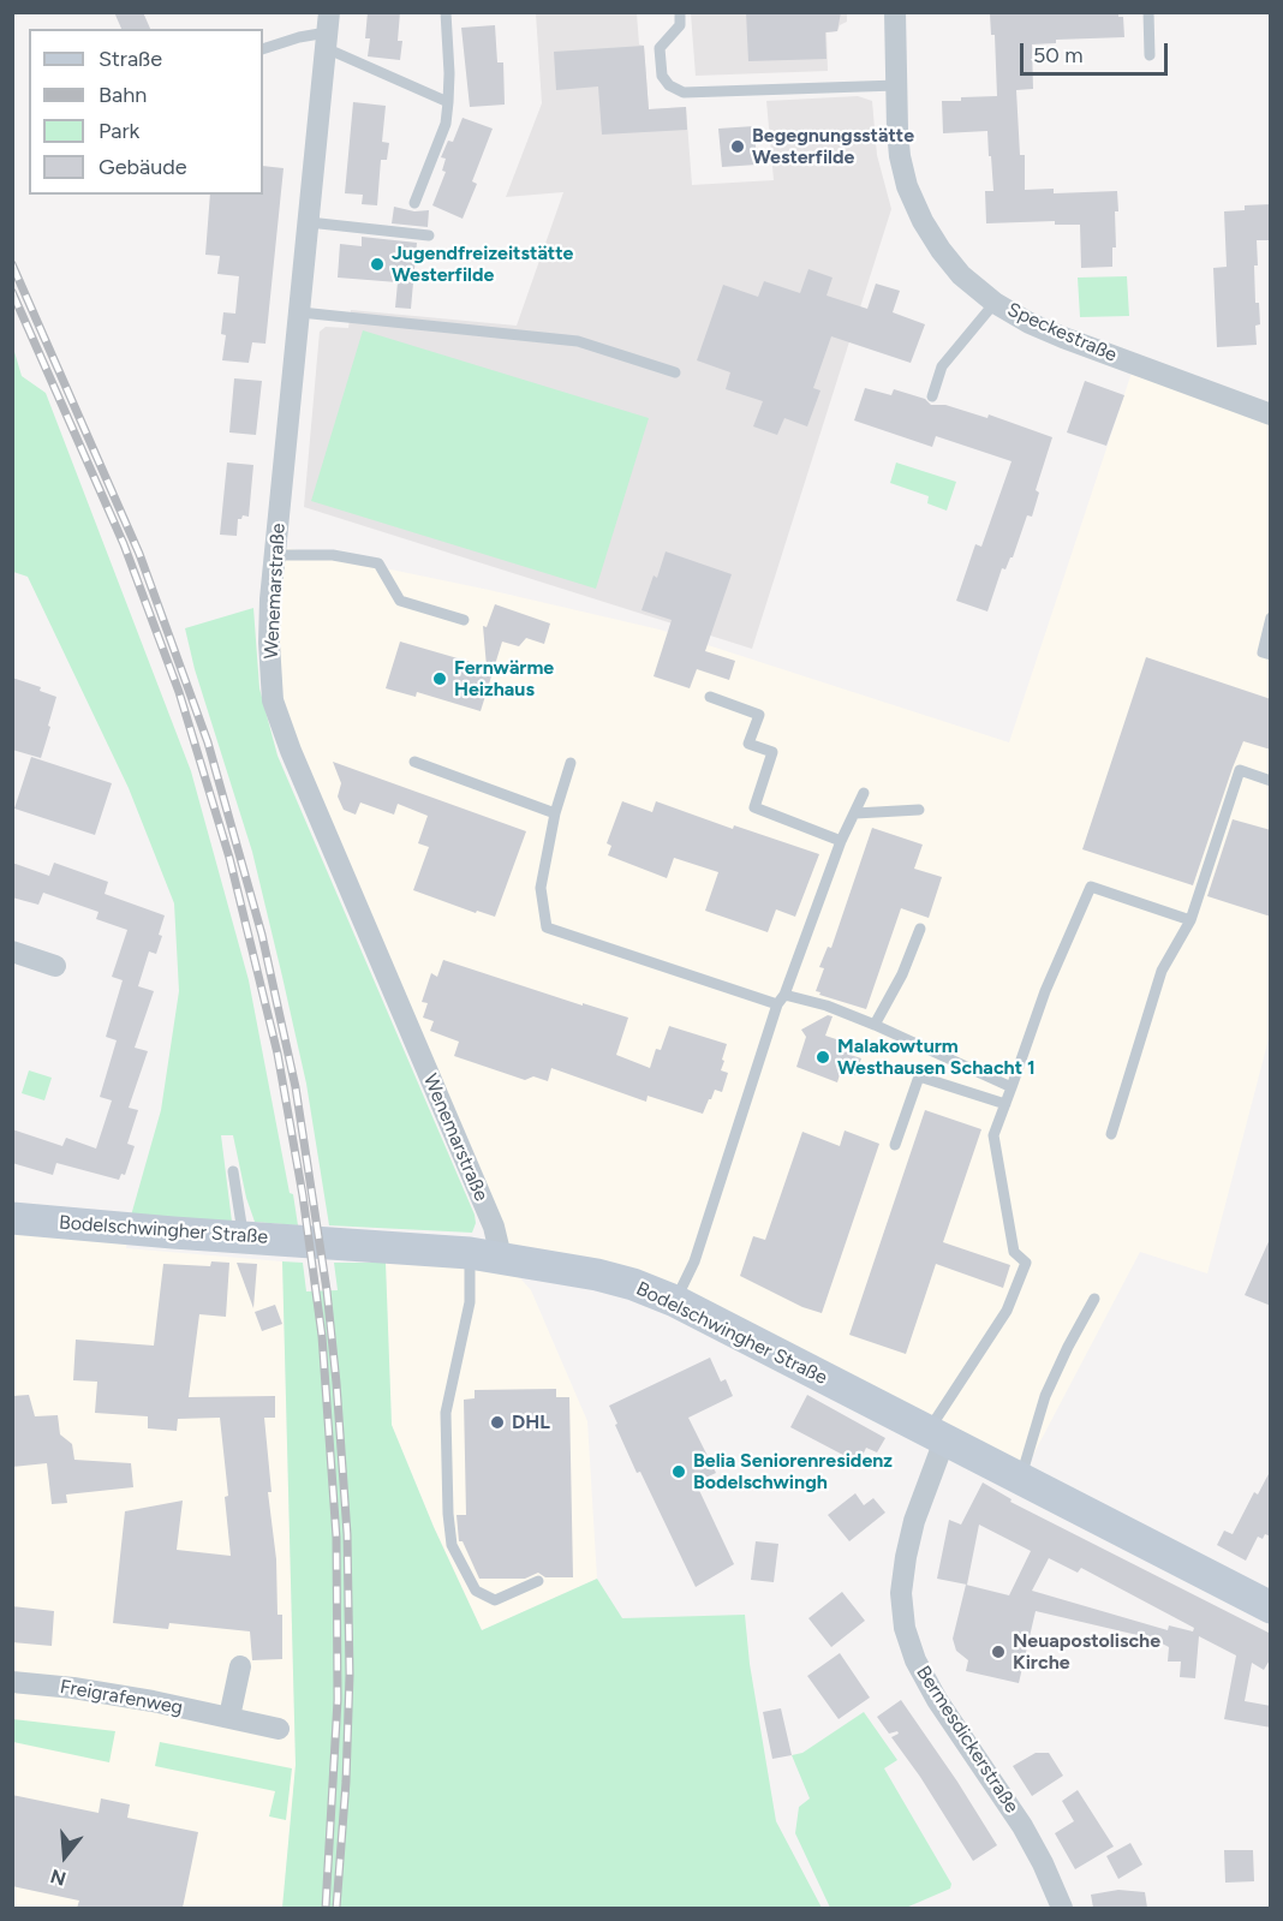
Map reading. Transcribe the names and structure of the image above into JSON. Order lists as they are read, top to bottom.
{
  "streets": {
    "street": [
      "Speckestraße",
      "Wenemarstraße",
      "Bodelschwingher Straße",
      "Freigrafenweg",
      "Bermesdickerstraße"
    ]
  },
  "crossings": [
    ["Wenemarstraße", "Bodelschwingher Straße"],
    ["Bodelschwingher Straße", "Bermesdickerstraße"]
  ],
  "places": [
    "Begegnungsstätte Westerfilde",
    "Jugendfreizeitstätte Westerfilde",
    "Fernwärme Heizhaus",
    "Malakowturm Westhausen Schacht 1",
    "DHL",
    "Belia Seniorenresidenz Bodelschwingh",
    "Neuapostolische Kirche"
  ],
  "legend": [
    "Straße",
    "Bahn",
    "Park",
    "Gebäude"
  ],
  "scale_bar": "50 m",
  "north": "bottom"
}
